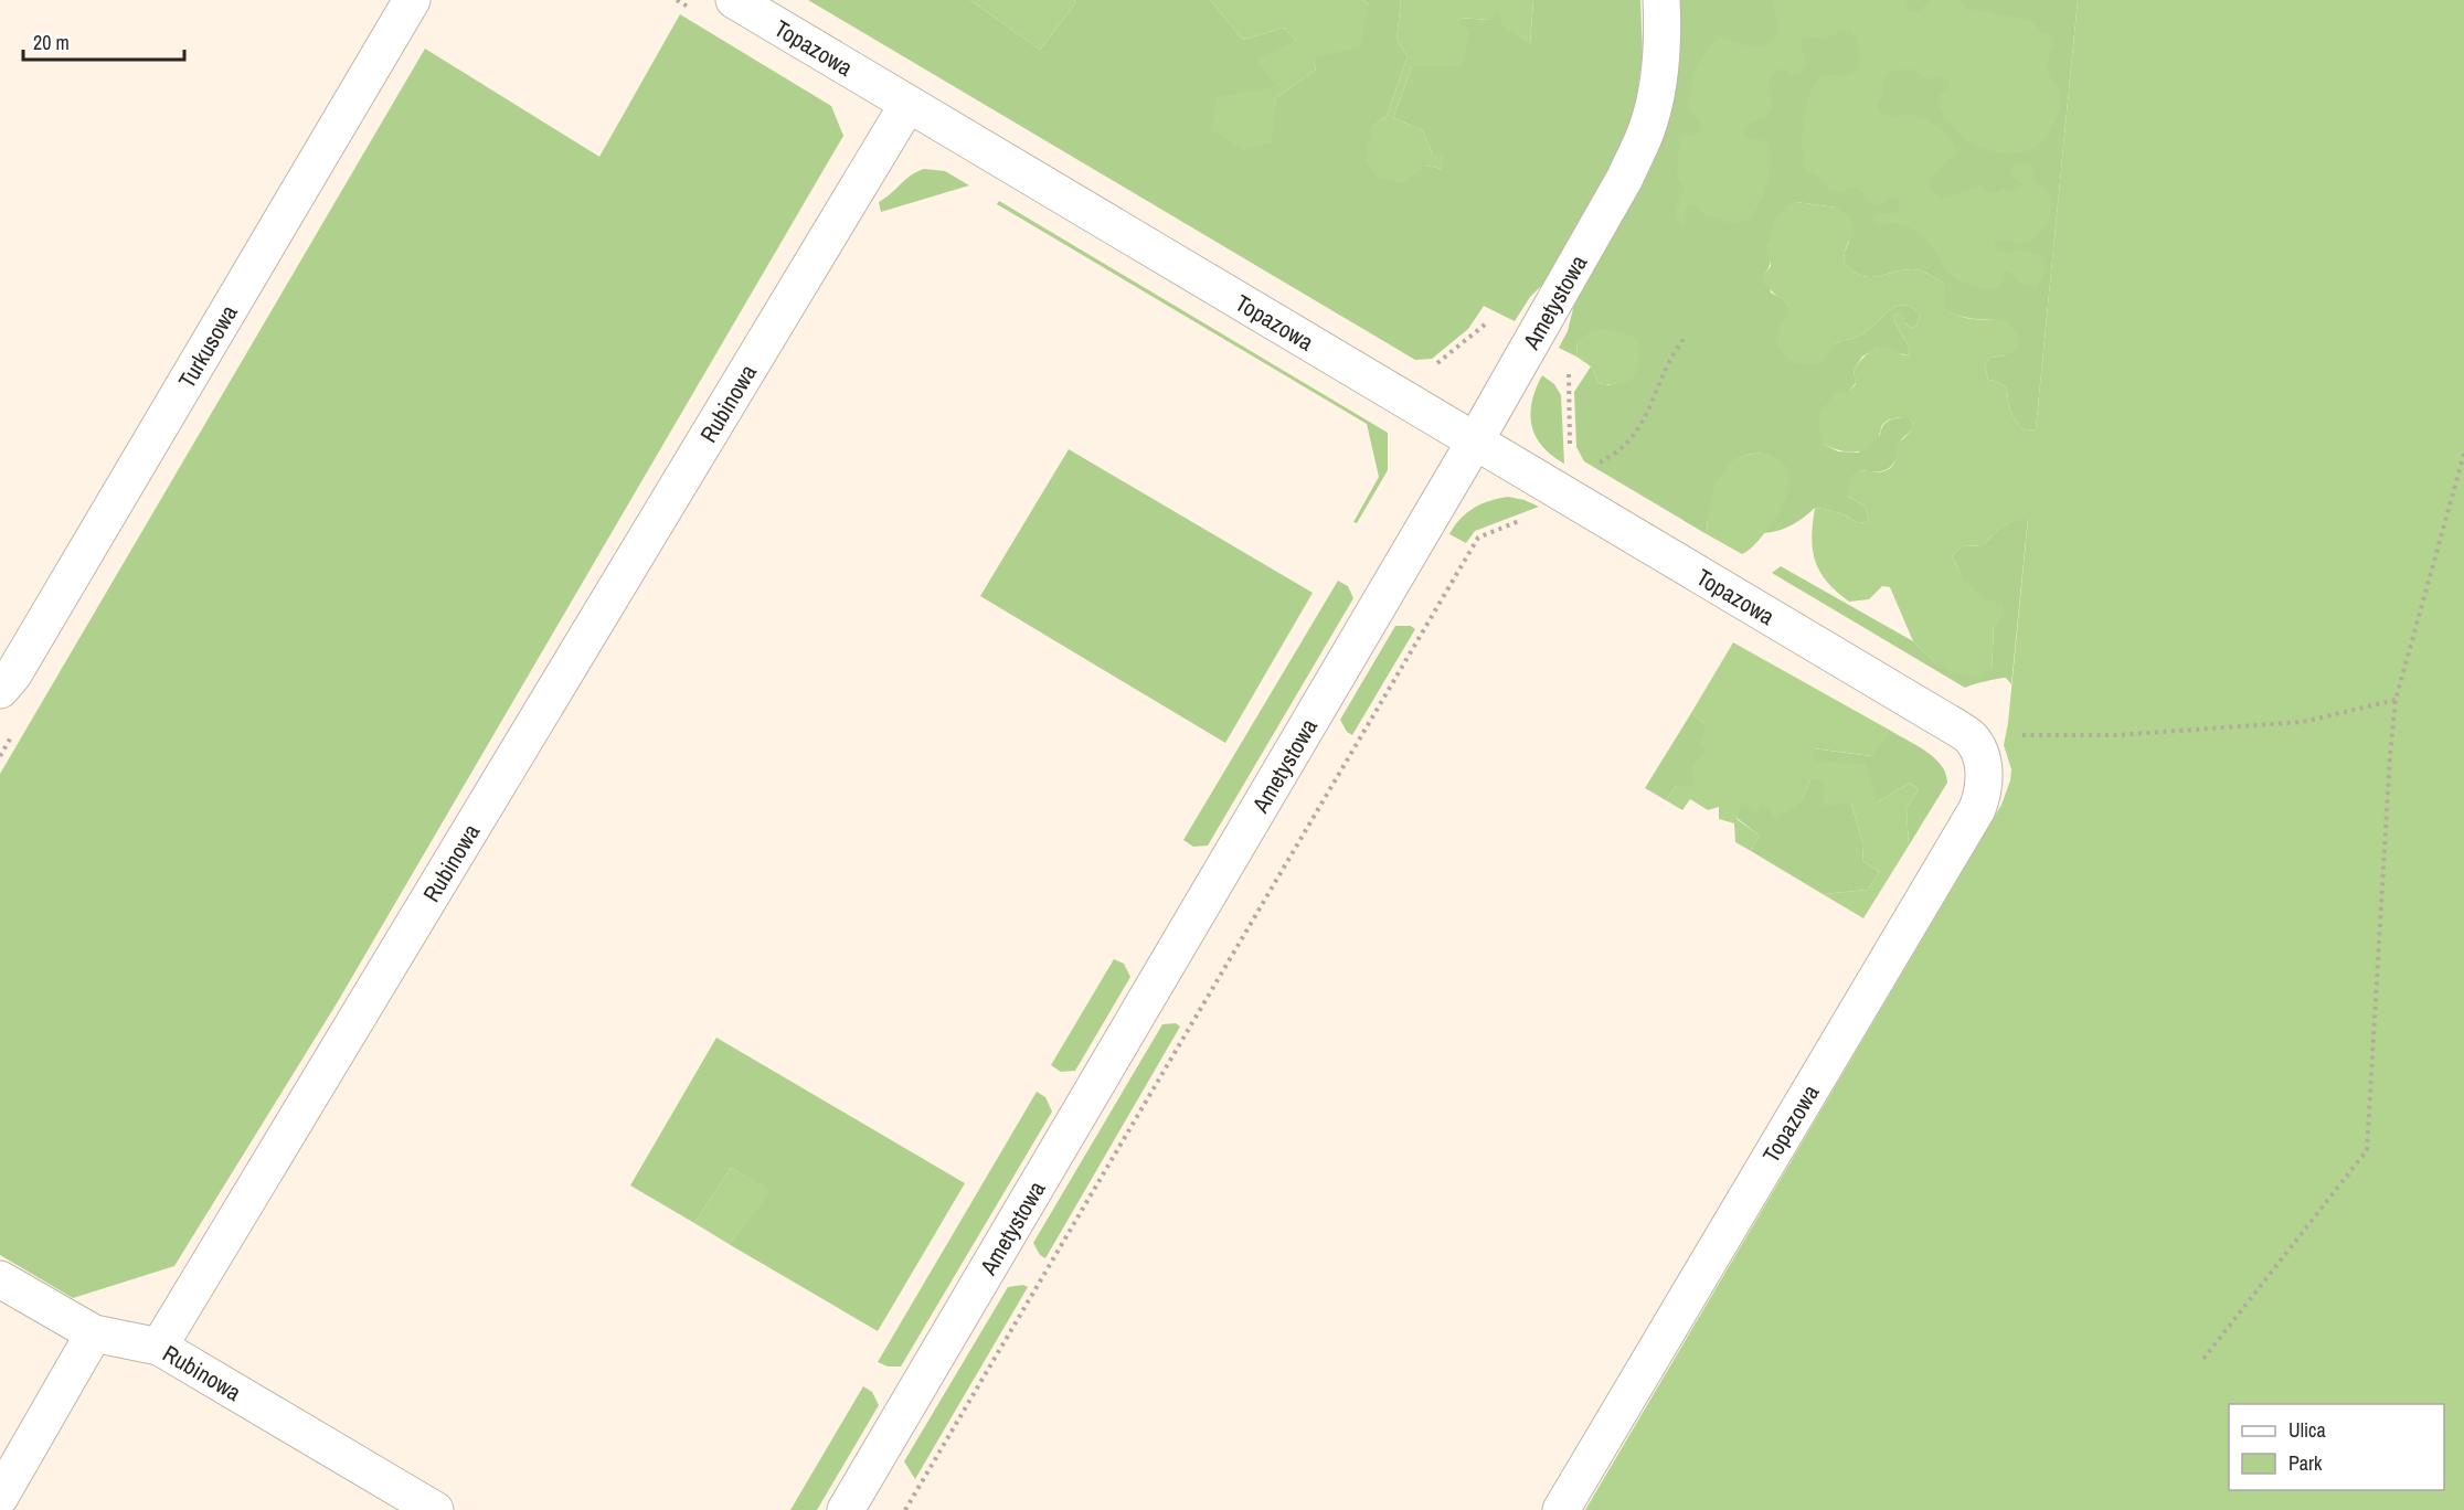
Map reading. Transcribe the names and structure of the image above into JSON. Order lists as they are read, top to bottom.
{
  "streets": {
    "street": [
      "Topazowa",
      "Ametystowa",
      "Turkusowa",
      "Rubinowa"
    ]
  },
  "crossings": [
    ["Topazowa", "Ametystowa"],
    ["Topazowa", "Rubinowa"]
  ],
  "legend": ["Ulica", "Park"],
  "scale_bar": "20 m"
}
